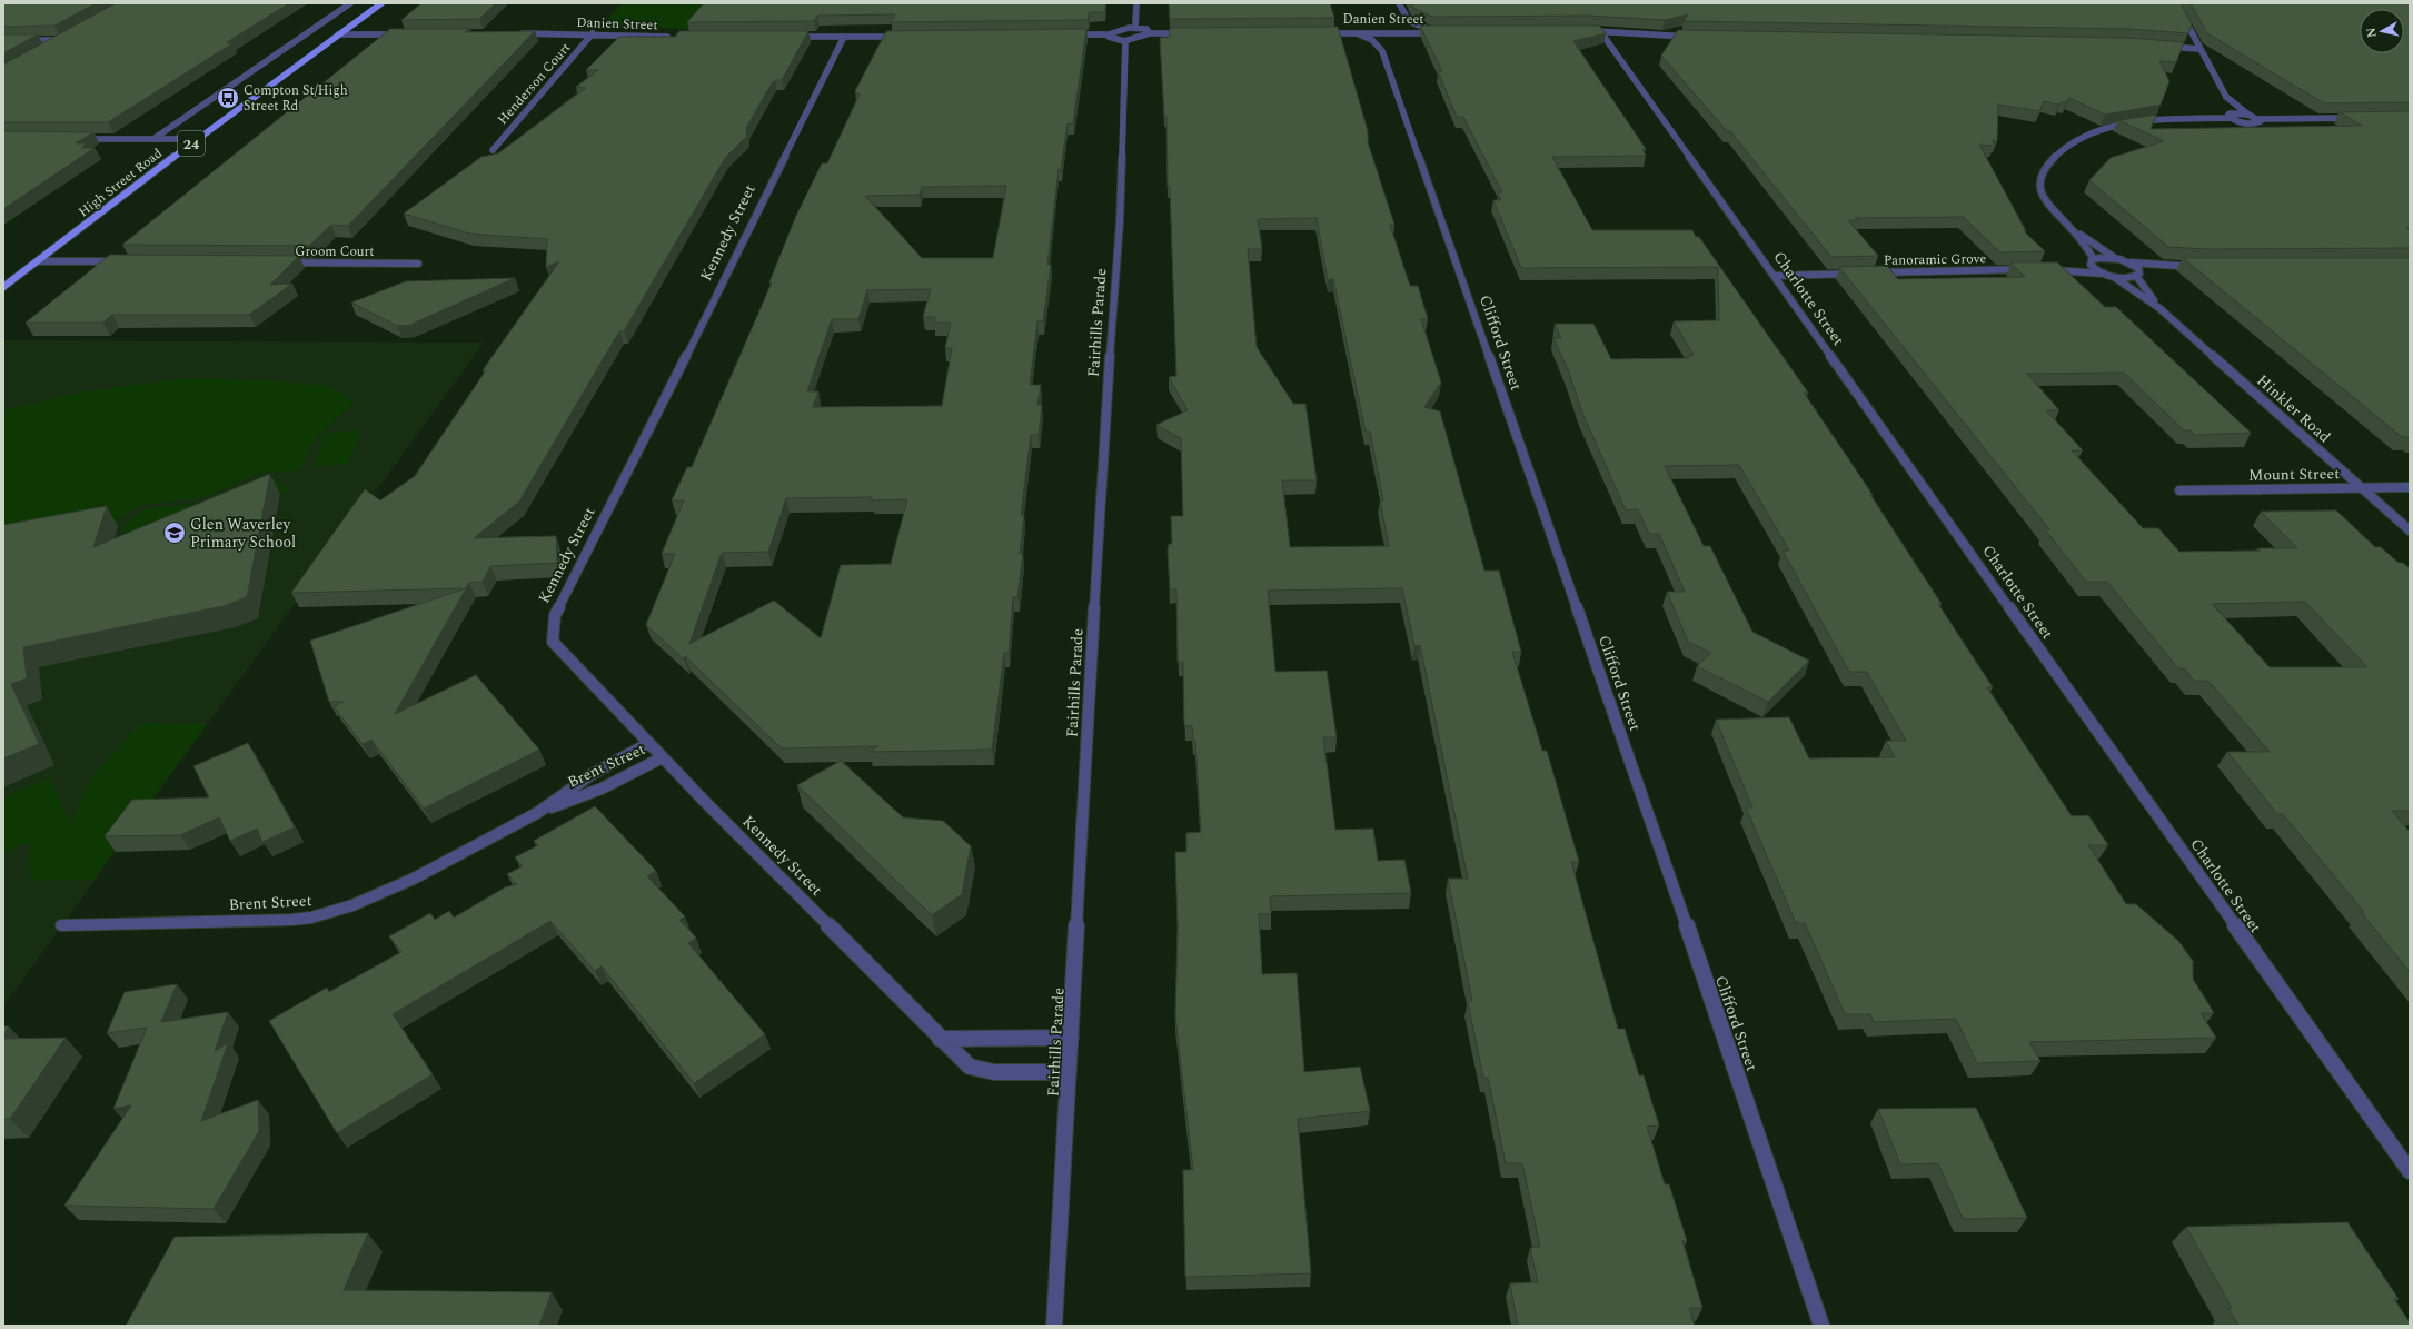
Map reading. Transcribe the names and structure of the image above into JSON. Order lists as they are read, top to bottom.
{
  "streets": {
    "main road": ["24", "High Street Road"],
    "street": [
      "Danien Street",
      "Henderson Court",
      "Kennedy Street",
      "Groom Court",
      "Panoramic Grove",
      "Charlotte Street",
      "Fairhills Parade",
      "Clifford Street",
      "Hinkler Road",
      "Mount Street",
      "Brent Street"
    ]
  },
  "crossings": [
    ["Danien Street", "Henderson Court"],
    ["Kennedy Street", "Fairhills Parade"],
    ["Kennedy Street", "Brent Street"],
    ["Hinkler Road", "Mount Street"]
  ],
  "places": {
    "bus stop": ["Compton St/High Street Rd"],
    "school or university": ["Glen Waverley Primary School"]
  },
  "north": "left"
}
